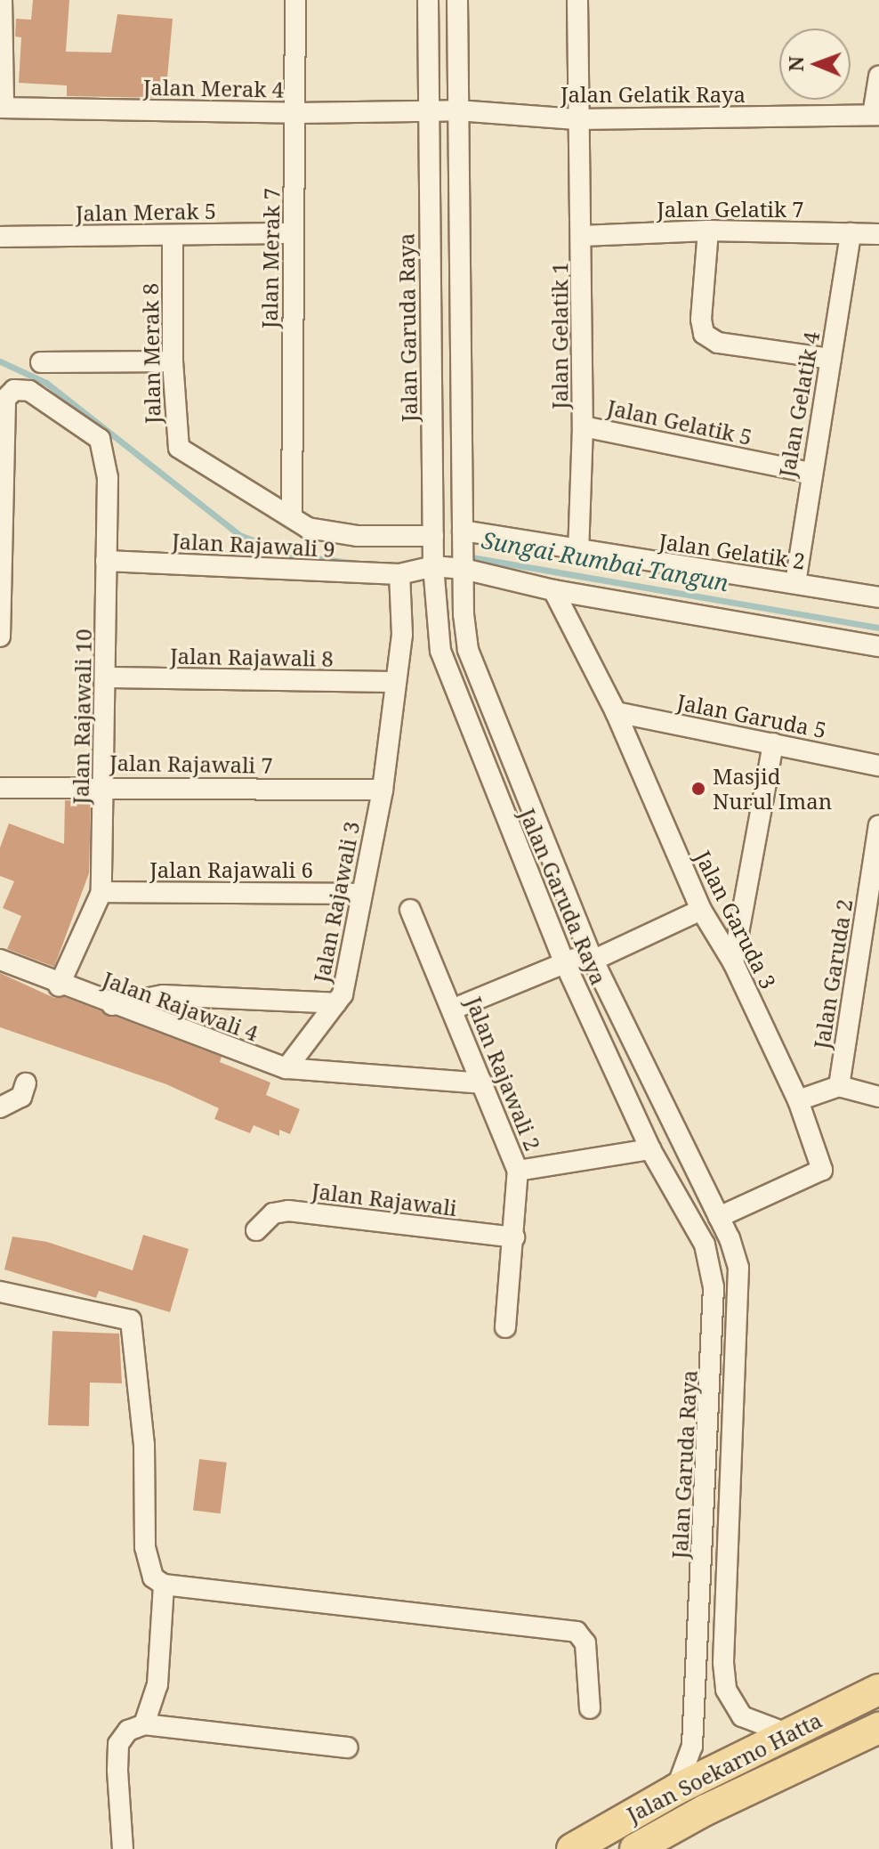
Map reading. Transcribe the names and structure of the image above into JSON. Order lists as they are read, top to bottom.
{
  "streets": {
    "main road": ["Jalan Soekarno Hatta"],
    "street": [
      "Jalan Merak 4",
      "Jalan Gelatik Raya",
      "Jalan Gelatik 7",
      "Jalan Merak 5",
      "Jalan Merak 7",
      "Jalan Garuda Raya",
      "Jalan Gelatik 1",
      "Jalan Merak 8",
      "Jalan Gelatik 4",
      "Jalan Gelatik 5",
      "Jalan Rajawali 9",
      "Jalan Gelatik 2",
      "Jalan Rajawali 8",
      "Jalan Garuda 5",
      "Jalan Rajawali 10",
      "Jalan Rajawali 7",
      "Jalan Rajawali 6",
      "Jalan Rajawali 3",
      "Jalan Garuda 3",
      "Jalan Garuda 2",
      "Jalan Rajawali 4",
      "Jalan Rajawali 2",
      "Jalan Rajawali"
    ]
  },
  "crossings": [
    ["Jalan Merak 4", "Jalan Gelatik Raya"],
    ["Jalan Merak 4", "Jalan Merak 7"],
    ["Jalan Merak 4", "Jalan Garuda Raya"],
    ["Jalan Gelatik Raya", "Jalan Garuda Raya"],
    ["Jalan Gelatik Raya", "Jalan Gelatik 1"],
    ["Jalan Gelatik 7", "Jalan Gelatik 1"],
    ["Jalan Gelatik 7", "Jalan Gelatik 4"],
    ["Jalan Merak 5", "Jalan Merak 7"],
    ["Jalan Merak 5", "Jalan Merak 8"],
    ["Jalan Merak 7", "Jalan Merak 8"],
    ["Jalan Garuda Raya", "Jalan Merak 8"],
    ["Jalan Garuda Raya", "Jalan Rajawali 9"],
    ["Jalan Garuda Raya", "Jalan Gelatik 2"],
    ["Jalan Garuda Raya", "Jalan Garuda 3"],
    ["Jalan Garuda Raya", "Jalan Rajawali 2"],
    ["Jalan Garuda Raya", "Jalan Soekarno Hatta"],
    ["Jalan Gelatik 1", "Jalan Gelatik 5"],
    ["Jalan Gelatik 1", "Jalan Gelatik 2"],
    ["Jalan Gelatik 4", "Jalan Gelatik 5"],
    ["Jalan Gelatik 4", "Jalan Gelatik 2"],
    ["Jalan Rajawali 9", "Jalan Rajawali 10"],
    ["Jalan Rajawali 9", "Jalan Rajawali 3"],
    ["Jalan Rajawali 9", "Jalan Garuda 3"],
    ["Jalan Rajawali 8", "Jalan Rajawali 10"],
    ["Jalan Rajawali 8", "Jalan Rajawali 3"],
    ["Jalan Garuda 5", "Jalan Garuda 3"],
    ["Jalan Rajawali 10", "Jalan Rajawali 7"],
    ["Jalan Rajawali 10", "Jalan Rajawali 6"],
    ["Jalan Rajawali 10", "Jalan Rajawali 4"],
    ["Jalan Rajawali 7", "Jalan Rajawali 3"],
    ["Jalan Rajawali 6", "Jalan Rajawali 3"],
    ["Jalan Rajawali 3", "Jalan Rajawali 4"]
  ],
  "water": ["Sungai Rumbai Tangun"],
  "places": ["Masjid Nurul Iman"],
  "north": "left"
}
